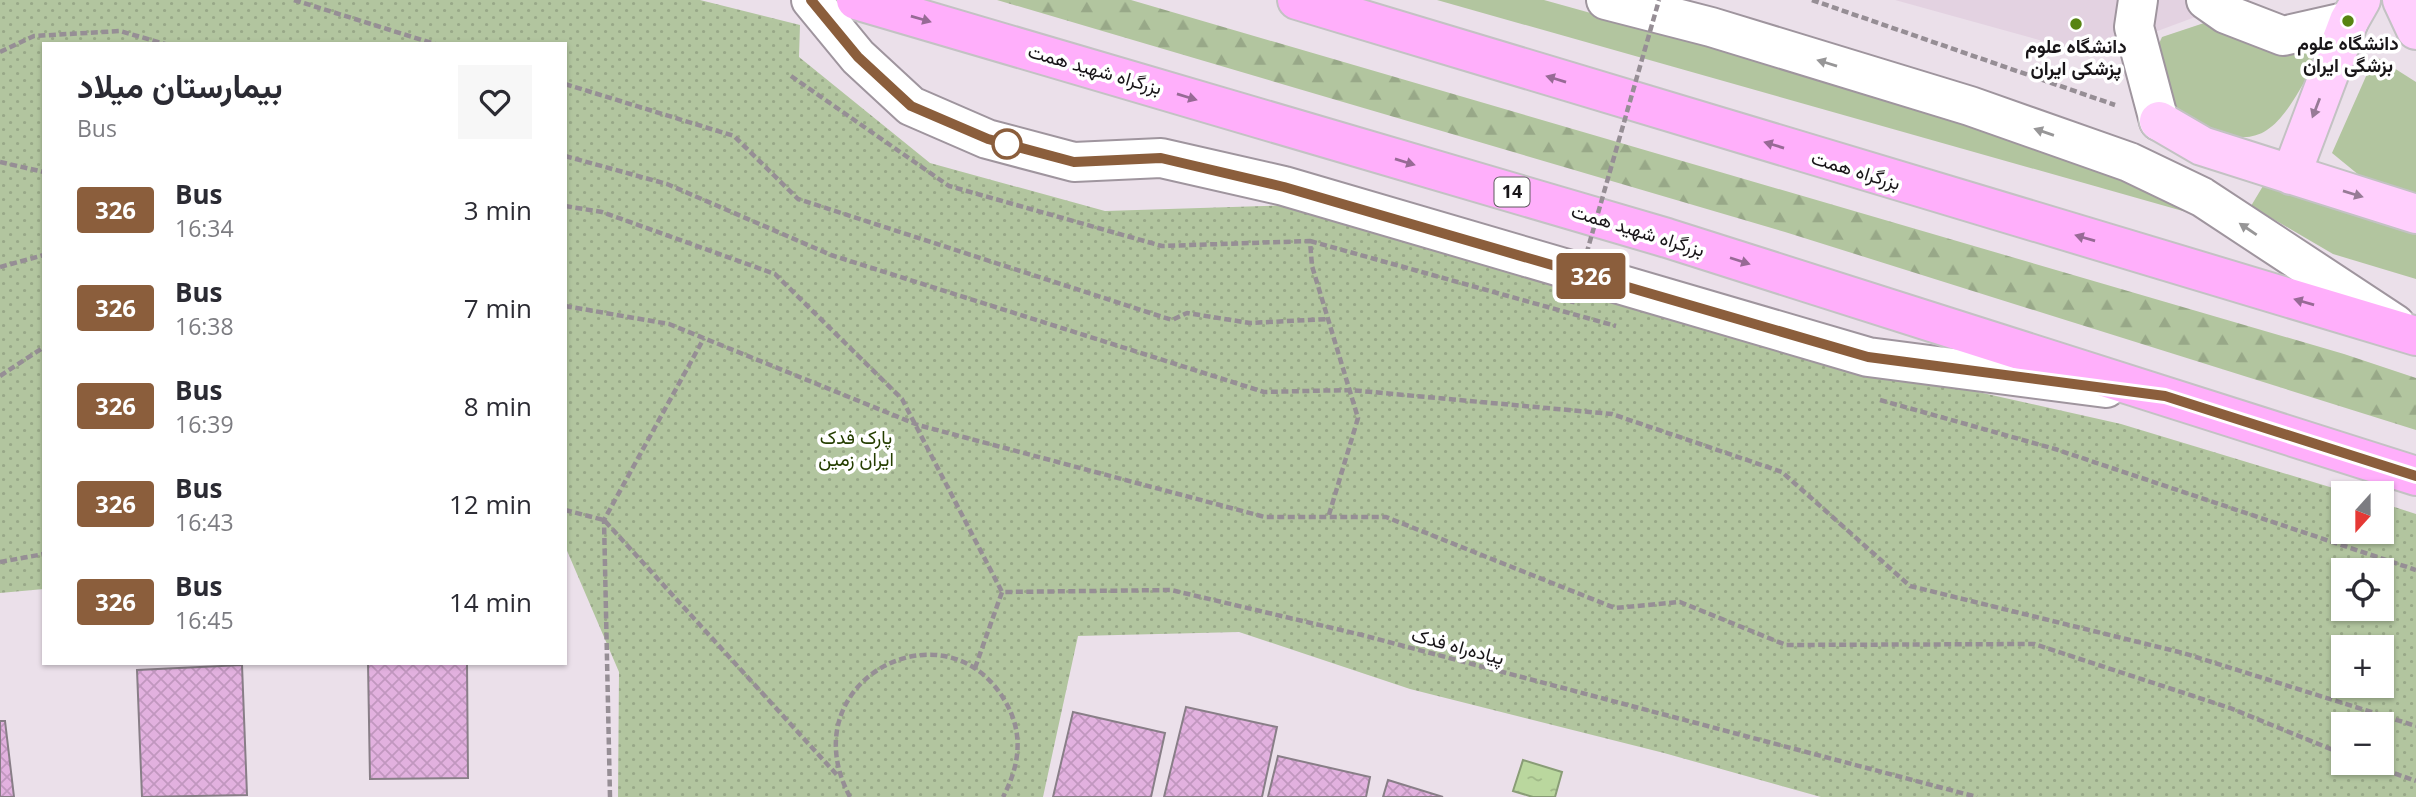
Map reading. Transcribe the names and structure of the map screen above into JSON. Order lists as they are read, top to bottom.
{
  "streets": {
    "highway": ["بزرگراه شهید همت", "بزرگراه همت", "14"],
    "path": ["پیاده‌راه فدک"]
  },
  "one_way": ["بزرگراه شهید همت", "بزرگراه همت"],
  "parks": ["پارک فدک ایران زمین"],
  "places": ["دانشگاه علوم بزشگى ايران", "دانشگاه علوم پزشکی ایران"],
  "lines": ["bus line 326"],
  "north": "bottom",
  "page": {
    "on_map": "326",
    "heading": ["بیمارستان میلاد", "Bus"],
    "list": [
      {
        "mark": "326",
        "name": "Bus",
        "note": "16:34",
        "value": "3 min"
      },
      {
        "mark": "326",
        "name": "Bus",
        "note": "16:38",
        "value": "7 min"
      },
      {
        "mark": "326",
        "name": "Bus",
        "note": "16:39",
        "value": "8 min"
      },
      {
        "mark": "326",
        "name": "Bus",
        "note": "16:43",
        "value": "12 min"
      },
      {
        "mark": "326",
        "name": "Bus",
        "note": "16:45",
        "value": "14 min"
      }
    ],
    "map_buttons": ["+", "−"]
  }
}
